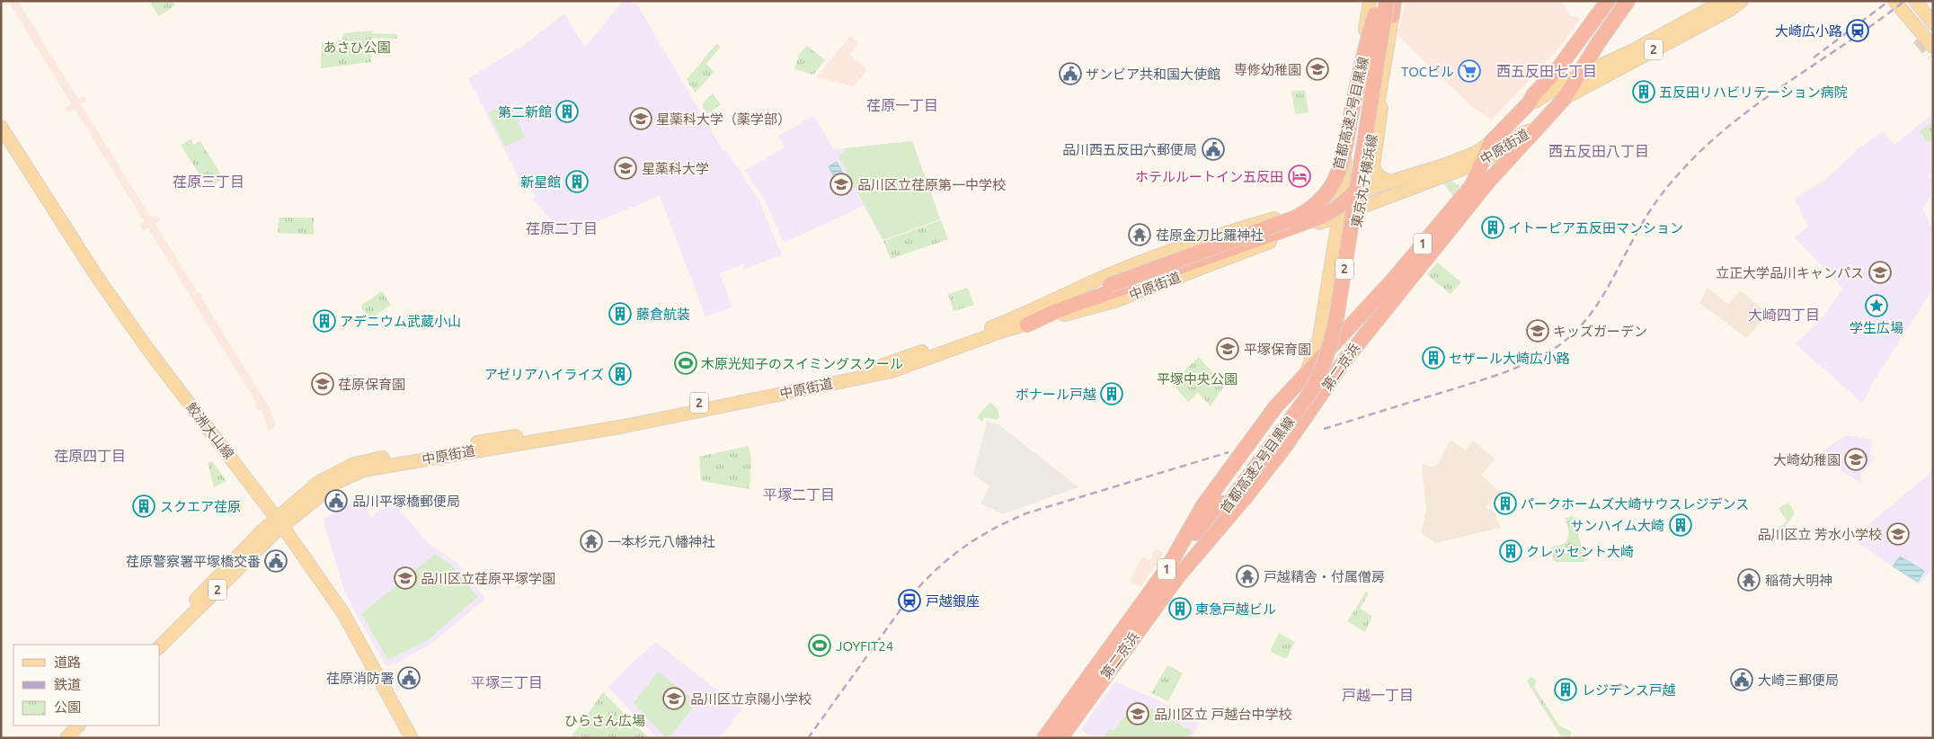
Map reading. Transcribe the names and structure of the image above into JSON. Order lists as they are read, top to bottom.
{
  "streets": {
    "highway": [
      "2",
      "首都高速2号目黒線",
      "1",
      "第二京浜"
    ],
    "main road": ["中原街道", "東京丸子横浜線", "鮫洲大山線"]
  },
  "crossings": [
    ["2", "第二京浜"],
    ["首都高速2号目黒線", "中原街道"],
    ["首都高速2号目黒線", "東京丸子横浜線"],
    ["首都高速2号目黒線", "第二京浜"],
    ["中原街道", "東京丸子横浜線"],
    ["中原街道", "第二京浜"],
    ["中原街道", "鮫洲大山線"],
    ["東京丸子横浜線", "第二京浜"]
  ],
  "districts": [
    "西五反田七丁目",
    "荏原一丁目",
    "西五反田八丁目",
    "荏原三丁目",
    "荏原二丁目",
    "大崎四丁目",
    "荏原四丁目",
    "平塚二丁目",
    "平塚三丁目",
    "戸越一丁目"
  ],
  "parks": ["あさひ公園", "平塚中央公園", "ひらさん広場"],
  "places": {
    "station": ["大崎広小路", "戸越銀座"],
    "school or university": [
      "専修幼稚園",
      "星薬科大学（薬学部）",
      "星薬科大学",
      "品川区立荏原第一中学校",
      "立正大学品川キャンパス",
      "キッズガーデン",
      "平塚保育園",
      "荏原保育園",
      "大崎幼稚園",
      "品川区立 芳水小学校",
      "品川区立荏原平塚学園",
      "品川区立京陽小学校",
      "品川区立 戸越台中学校"
    ],
    "supermarket": ["TOCビル"],
    "public building": [
      "ザンビア共和国大使館",
      "品川西五反田六郵便局",
      "品川平塚橋郵便局",
      "荏原警察署平塚橋交番",
      "荏原消防署",
      "大崎三郵便局"
    ],
    "building": [
      "五反田リハビリテーション病院",
      "第二新館",
      "新星館",
      "イトーピア五反田マンション",
      "藤倉航装",
      "アデニウム武蔵小山",
      "セザール大崎広小路",
      "アゼリアハイライズ",
      "ボナール戸越",
      "パークホームズ大崎サウスレジデンス",
      "スクエア荏原",
      "サンハイム大崎",
      "クレッセント大崎",
      "東急戸越ビル",
      "レジデンス戸越"
    ],
    "hotel": ["ホテルルートイン五反田"],
    "temple": [
      "荏原金刀比羅神社",
      "一本杉元八幡神社",
      "戸越精舎・付属僧房",
      "稲荷大明神"
    ],
    "place": ["学生広場"],
    "sports": ["木原光知子のスイミングスクール", "JOYFIT24"]
  },
  "legend": ["道路", "鉄道", "公園"]
}
